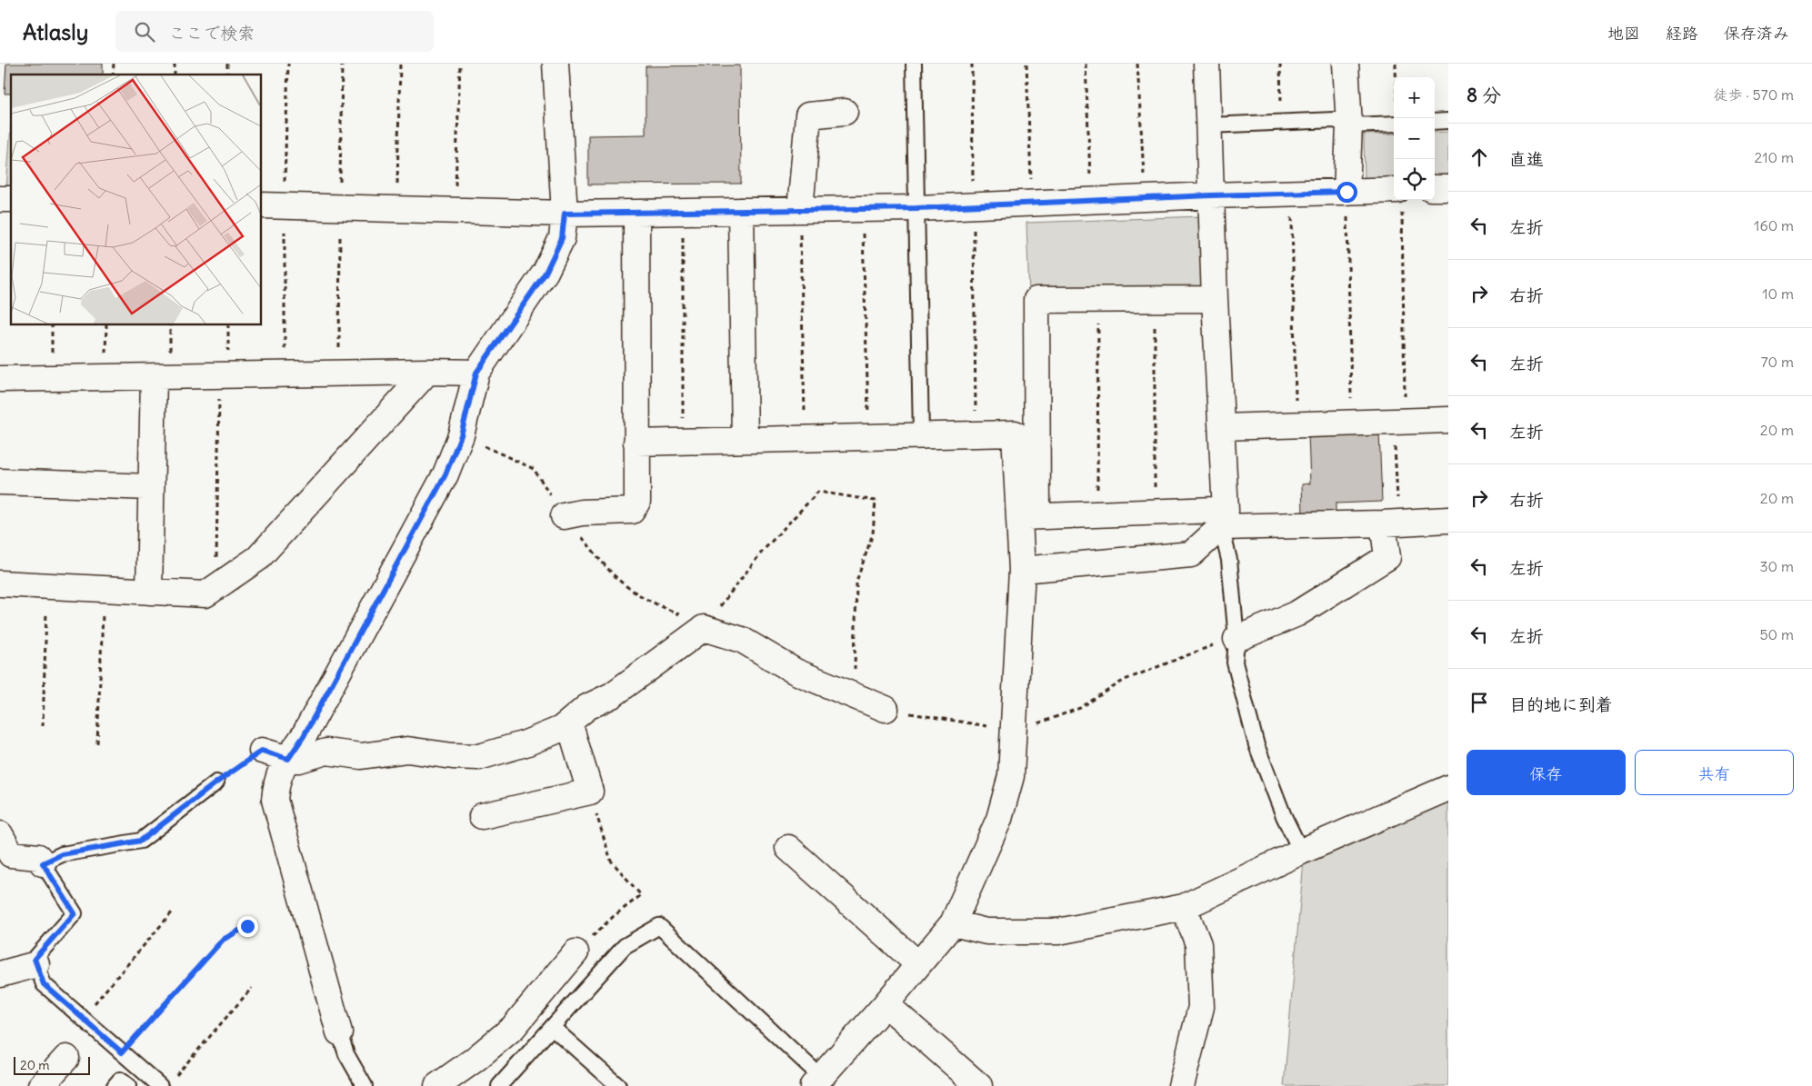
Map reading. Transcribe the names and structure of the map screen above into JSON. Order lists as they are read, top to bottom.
{
  "scale_bar": "20 m",
  "page": {
    "header": "Atlasly",
    "search": "ここで検索",
    "nav": ["地図", "経路", "保存済み"],
    "heading": ["8 分", "徒歩 · 570 m"],
    "map_buttons": ["+", "−"],
    "list": [
      ["直進", "210 m"],
      ["左折", "160 m"],
      ["右折", "10 m"],
      ["左折", "70 m"],
      ["左折", "20 m"],
      ["右折", "20 m"],
      ["左折", "30 m"],
      ["左折", "50 m"],
      "目的地に到着"
    ],
    "buttons": ["保存", "共有"],
    "scale": "20 m"
  }
}
